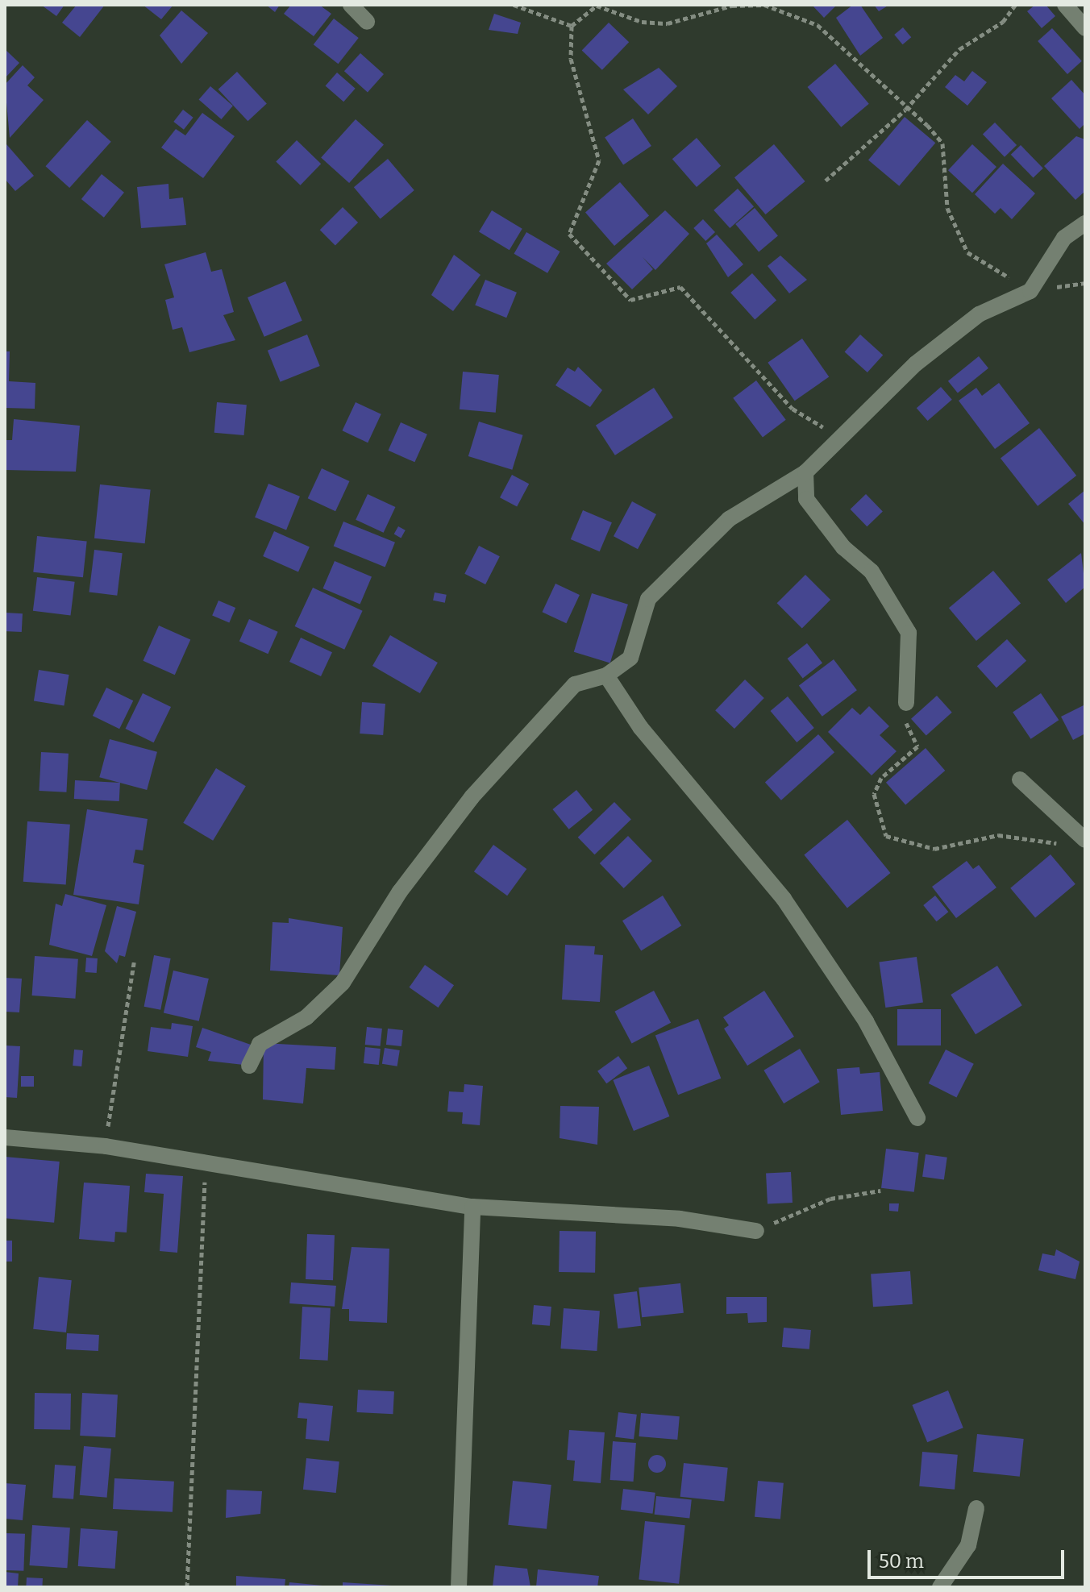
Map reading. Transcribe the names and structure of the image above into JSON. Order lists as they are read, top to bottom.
{
  "scale_bar": "50 m"
}
